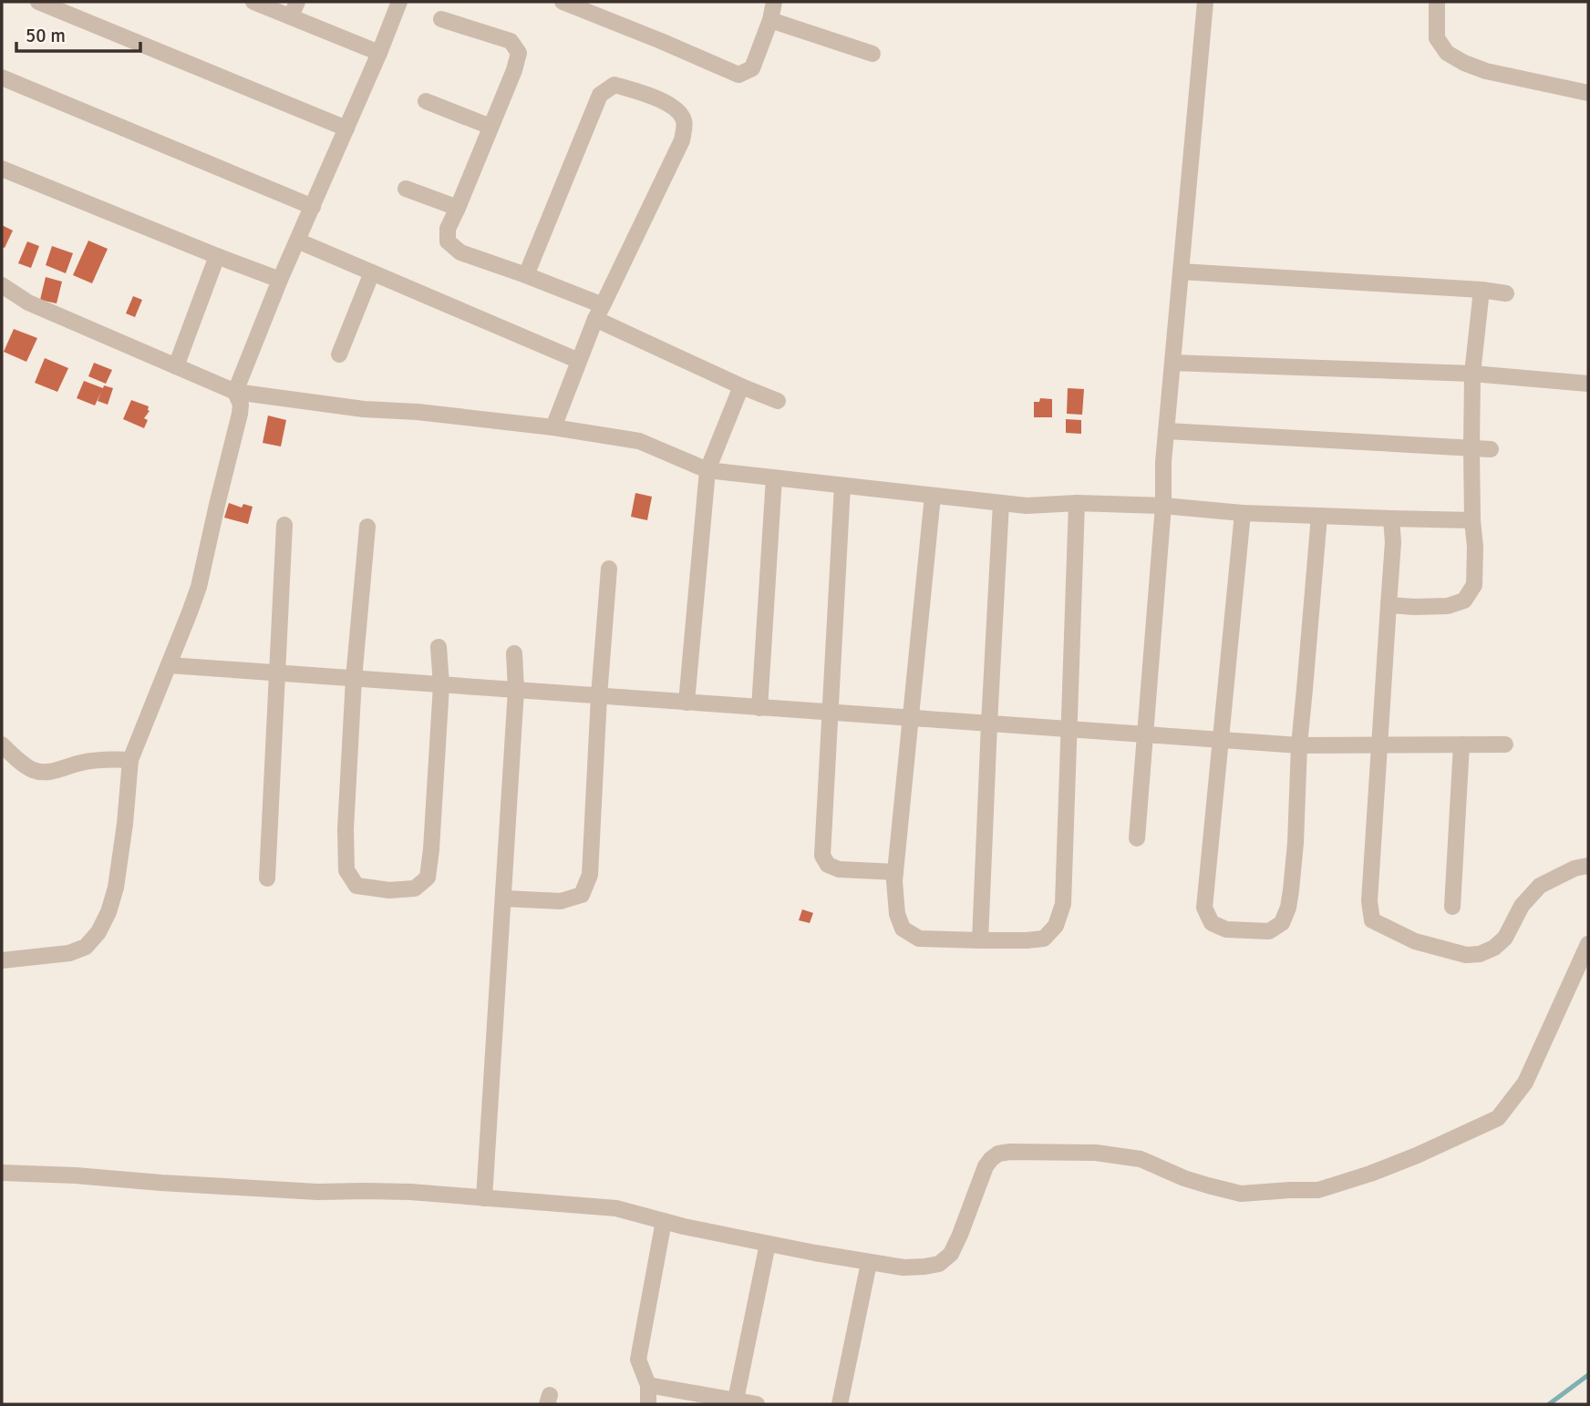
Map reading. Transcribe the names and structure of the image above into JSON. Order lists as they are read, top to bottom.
{
  "scale_bar": "50 m"
}
